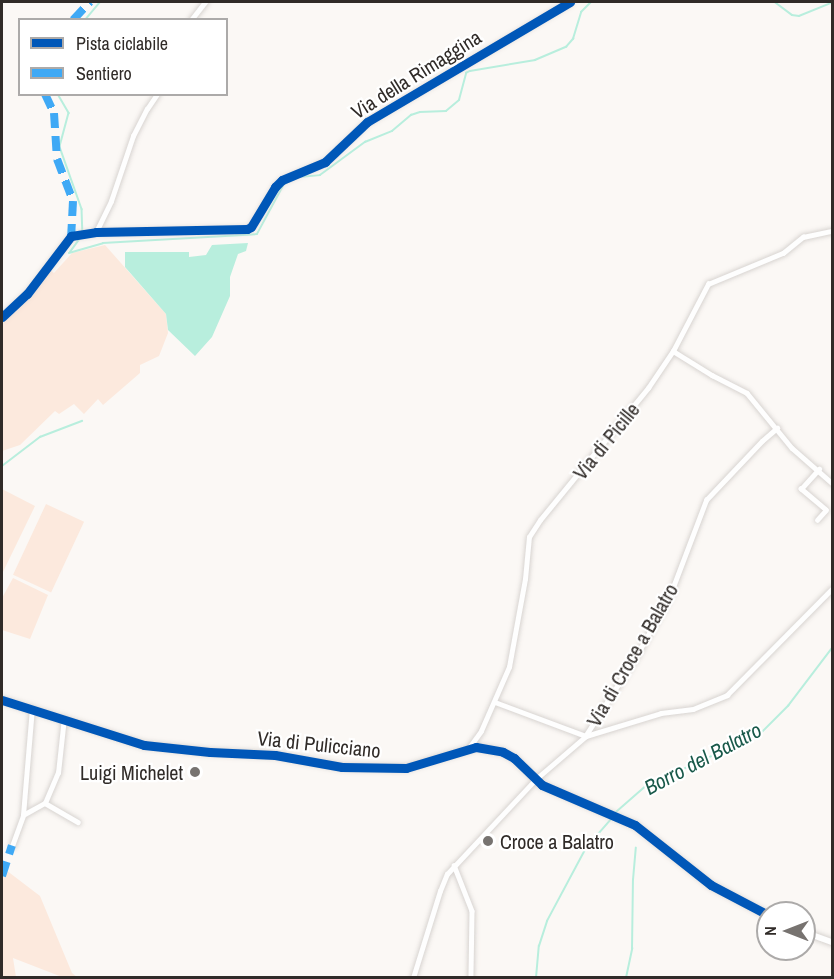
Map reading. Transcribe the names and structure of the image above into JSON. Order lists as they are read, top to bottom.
{
  "streets": {
    "street": [
      "Via della Rimaggina",
      "Via di Picille",
      "Via di Croce a Balatro",
      "Via di Pulicciano"
    ]
  },
  "crossings": [
    ["Via di Picille", "Via di Pulicciano"]
  ],
  "water": ["Borro del Balatro"],
  "places": ["Luigi Michelet", "Croce a Balatro"],
  "legend": ["Pista ciclabile", "Sentiero"],
  "north": "left"
}
